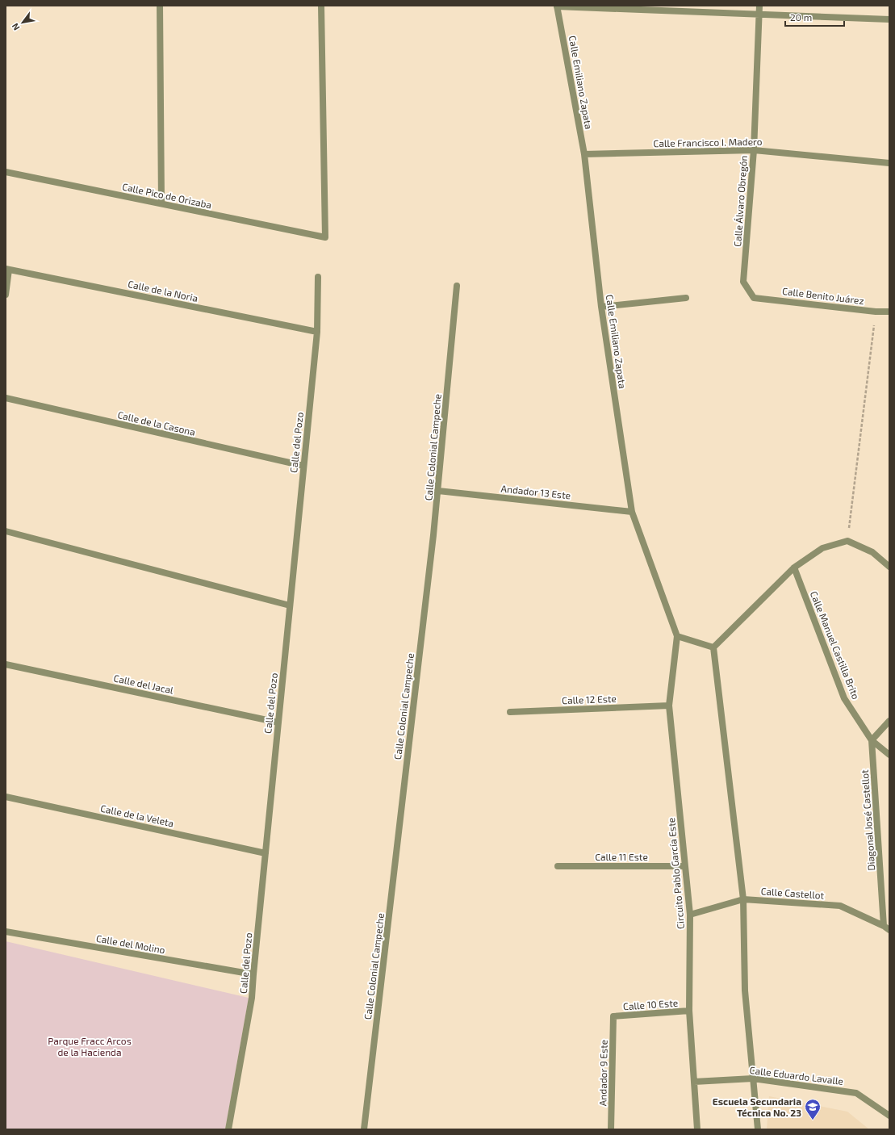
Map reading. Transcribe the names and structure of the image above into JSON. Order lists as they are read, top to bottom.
{
  "streets": {
    "street": [
      "Calle Emiliano Zapata",
      "Calle Francisco I. Madero",
      "Calle Pico de Orizaba",
      "Calle Álvaro Obregón",
      "Calle de la Noria",
      "Calle Benito Juárez",
      "Calle de la Casona",
      "Calle del Pozo",
      "Calle Colonial Campeche",
      "Andador 13 Este",
      "Calle Manuel Castilla Brito",
      "Calle del Jacal",
      "Calle 12 Este",
      "Calle de la Veleta",
      "Diagonal José Castellot",
      "Calle 11 Este",
      "Circuito Pablo García Este",
      "Calle Castellot",
      "Calle del Molino",
      "Calle 10 Este",
      "Andador 9 Este",
      "Calle Eduardo Lavalle"
    ]
  },
  "crossings": [
    ["Calle Emiliano Zapata", "Calle Francisco I. Madero"],
    ["Calle Emiliano Zapata", "Andador 13 Este"],
    ["Calle Emiliano Zapata", "Circuito Pablo García Este"],
    ["Calle Francisco I. Madero", "Calle Álvaro Obregón"],
    ["Calle Álvaro Obregón", "Calle Benito Juárez"],
    ["Calle de la Noria", "Calle del Pozo"],
    ["Calle de la Casona", "Calle del Pozo"],
    ["Calle del Pozo", "Calle del Jacal"],
    ["Calle del Pozo", "Calle de la Veleta"],
    ["Calle del Pozo", "Calle del Molino"],
    ["Calle Colonial Campeche", "Andador 13 Este"],
    ["Calle Manuel Castilla Brito", "Diagonal José Castellot"],
    ["Calle 12 Este", "Circuito Pablo García Este"],
    ["Diagonal José Castellot", "Calle Castellot"],
    ["Calle 11 Este", "Circuito Pablo García Este"],
    ["Circuito Pablo García Este", "Calle Castellot"],
    ["Circuito Pablo García Este", "Calle 10 Este"],
    ["Circuito Pablo García Este", "Calle Eduardo Lavalle"],
    ["Calle 10 Este", "Andador 9 Este"]
  ],
  "parks": ["Parque Fracc Arcos de la Hacienda"],
  "places": {
    "school or university": ["Escuela Secundaria Técnica No. 23"]
  },
  "scale_bar": "20 m",
  "north": "bottom left"
}
